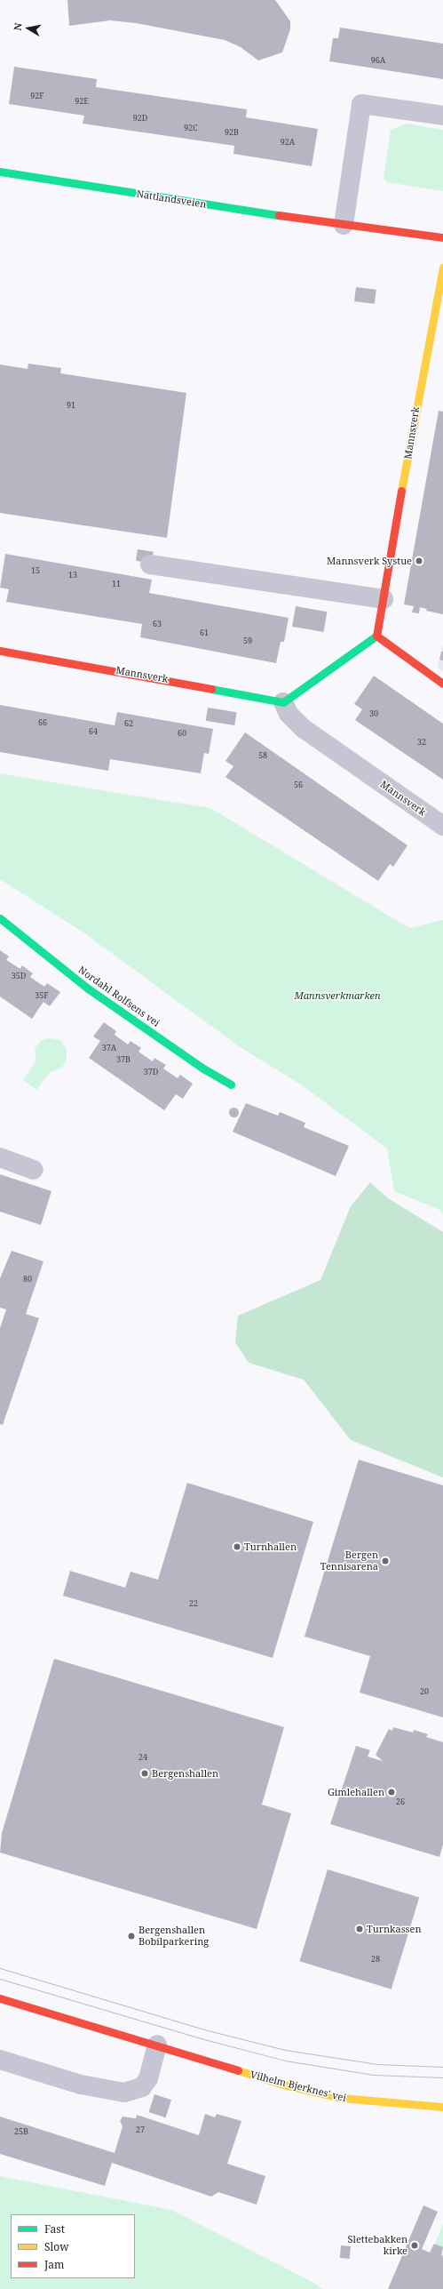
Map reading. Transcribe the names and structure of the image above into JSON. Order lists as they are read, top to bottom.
{
  "streets": {
    "street": [
      "Nattlandsveien",
      "Mannsverk",
      "Nordahl Rolfsens vei",
      "Vilhelm Bjerknes' vei"
    ]
  },
  "parks": ["Mannsverkmarken"],
  "places": [
    "Mannsverk Systue",
    "Turnhallen",
    "Bergen Tennisarena",
    "Bergenshallen",
    "Gimlehallen",
    "Turnkassen",
    "Bergenshallen Bobilparkering",
    "Slettebakken kirke"
  ],
  "house_numbers": [
    "96A",
    "92F",
    "92E",
    "92D",
    "92C",
    "92B",
    "92A",
    "91",
    "15",
    "13",
    "11",
    "63",
    "61",
    "59",
    "30",
    "66",
    "62",
    "64",
    "60",
    "32",
    "58",
    "56",
    "35D",
    "35F",
    "37A",
    "37B",
    "37D",
    "80",
    "22",
    "20",
    "24",
    "26",
    "28",
    "27",
    "25B"
  ],
  "legend": ["Fast", "Slow", "Jam"],
  "north": "left"
}
